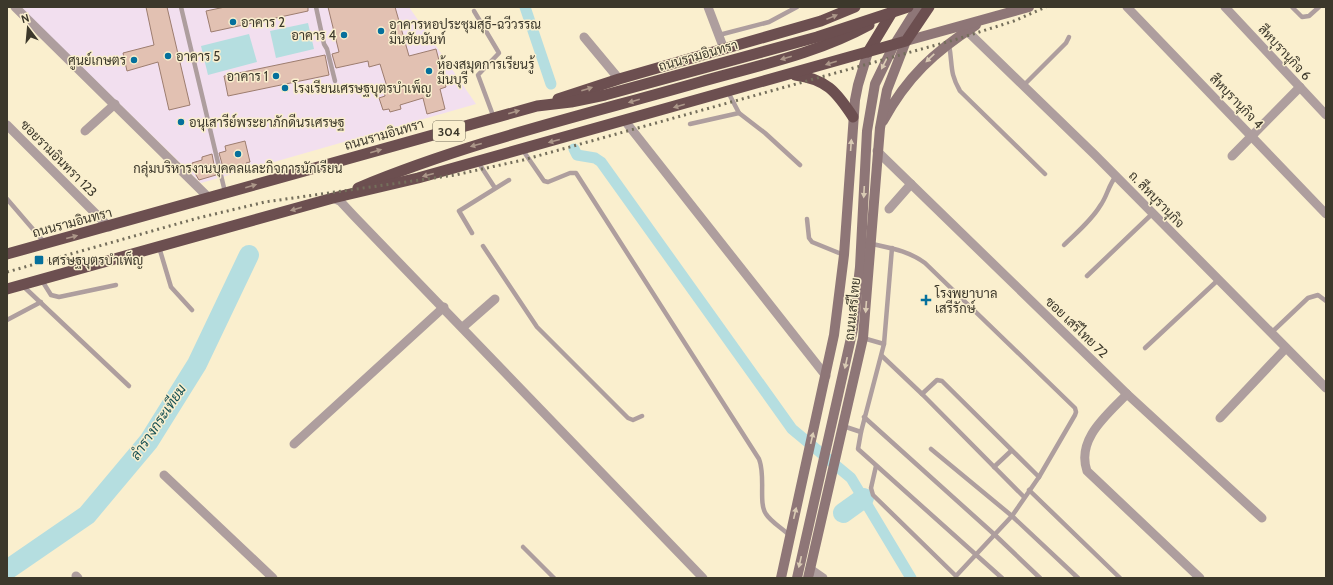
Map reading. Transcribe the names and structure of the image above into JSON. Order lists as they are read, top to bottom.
{
  "streets": {
    "highway": ["ถนนรามอินทรา", "304"],
    "main road": ["ถนนเสรีไทย"],
    "street": [
      "สีหบุรานุกิจ 6",
      "สีหบุรานุกิจ 4",
      "ซอยรามอินทรา 123",
      "ถ. สีหบุรานุกิจ",
      "ซอย เสรีไทย 72"
    ]
  },
  "crossings": [
    ["ถนนรามอินทรา", "ซอยรามอินทรา 123"],
    ["ถนนเสรีไทย", "ซอย เสรีไทย 72"]
  ],
  "water": ["ลำรางกระเทียม"],
  "places": {
    "other": [
      "อาคาร 2",
      "อาคารหอประชุมสุธี-ฉวีวรรณ มีนชัยนันท์",
      "อาคาร 4",
      "อาคาร 5",
      "ศูนย์เกษตร",
      "ห้องสมุดการเรียนรู้ มีนบุรี",
      "อาคาร 1",
      "โรงเรียนเศรษฐบุตรบำเพ็ญ",
      "อนุเสารีย์พระยาภักดีนรเศรษฐ",
      "กลุ่มบริหารงานบุคคลและกิจการนักเรียน"
    ],
    "transit": ["เศรษฐบุตรบำเพ็ญ"],
    "health": ["โรงพยาบาล เสรีรักษ์"]
  },
  "north": "top"
}
